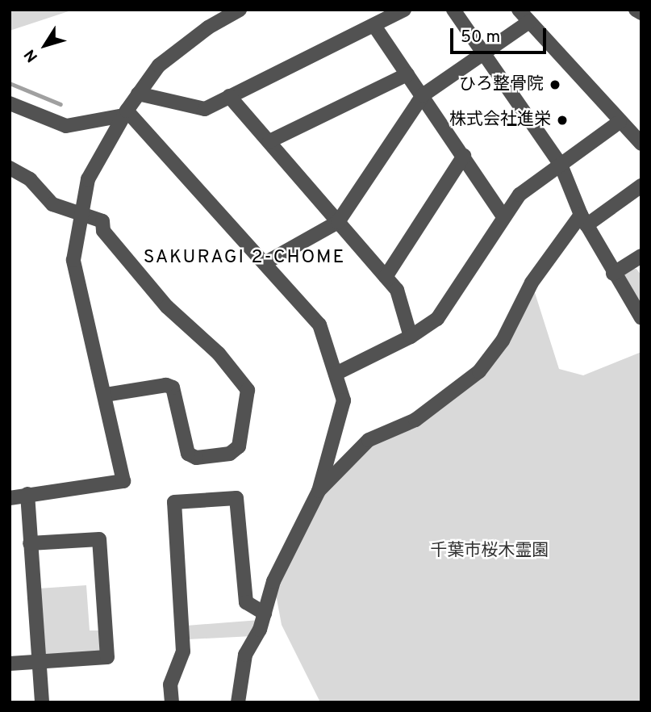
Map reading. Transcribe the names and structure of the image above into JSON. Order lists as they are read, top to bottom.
{
  "districts": ["SAKURAGI 2-CHOME"],
  "parks": ["千葉市桜木霊園"],
  "places": ["ひろ整骨院", "株式会社進栄"],
  "scale_bar": "50 m",
  "north": "bottom left"
}
